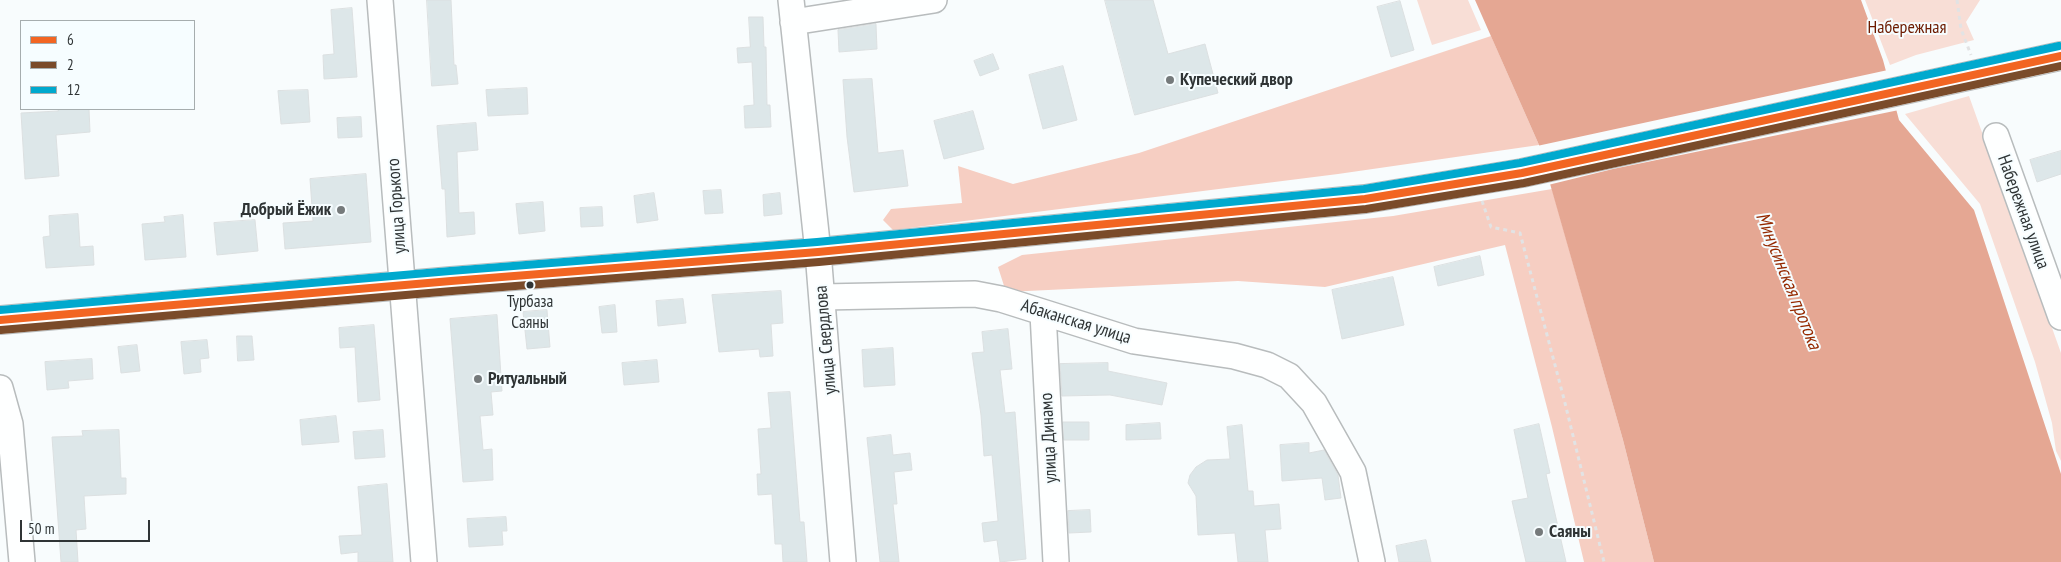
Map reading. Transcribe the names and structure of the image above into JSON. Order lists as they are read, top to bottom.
{
  "streets": {
    "street": [
      "улица Горького",
      "Набережная улица",
      "Абаканская улица",
      "улица Свердлова",
      "улица Динамо"
    ]
  },
  "crossings": [
    ["Абаканская улица", "улица Свердлова"],
    ["Абаканская улица", "улица Динамо"]
  ],
  "water": ["Минусинская протока"],
  "parks": ["Набережная"],
  "places": [
    "Купеческий двор",
    "Добрый Ёжик",
    "Турбаза Саяны",
    "Ритуальный",
    "Саяны"
  ],
  "lines": ["transit line 12", "transit line 6", "transit line 2"],
  "legend": ["6", "2", "12"],
  "scale_bar": "50 m"
}
